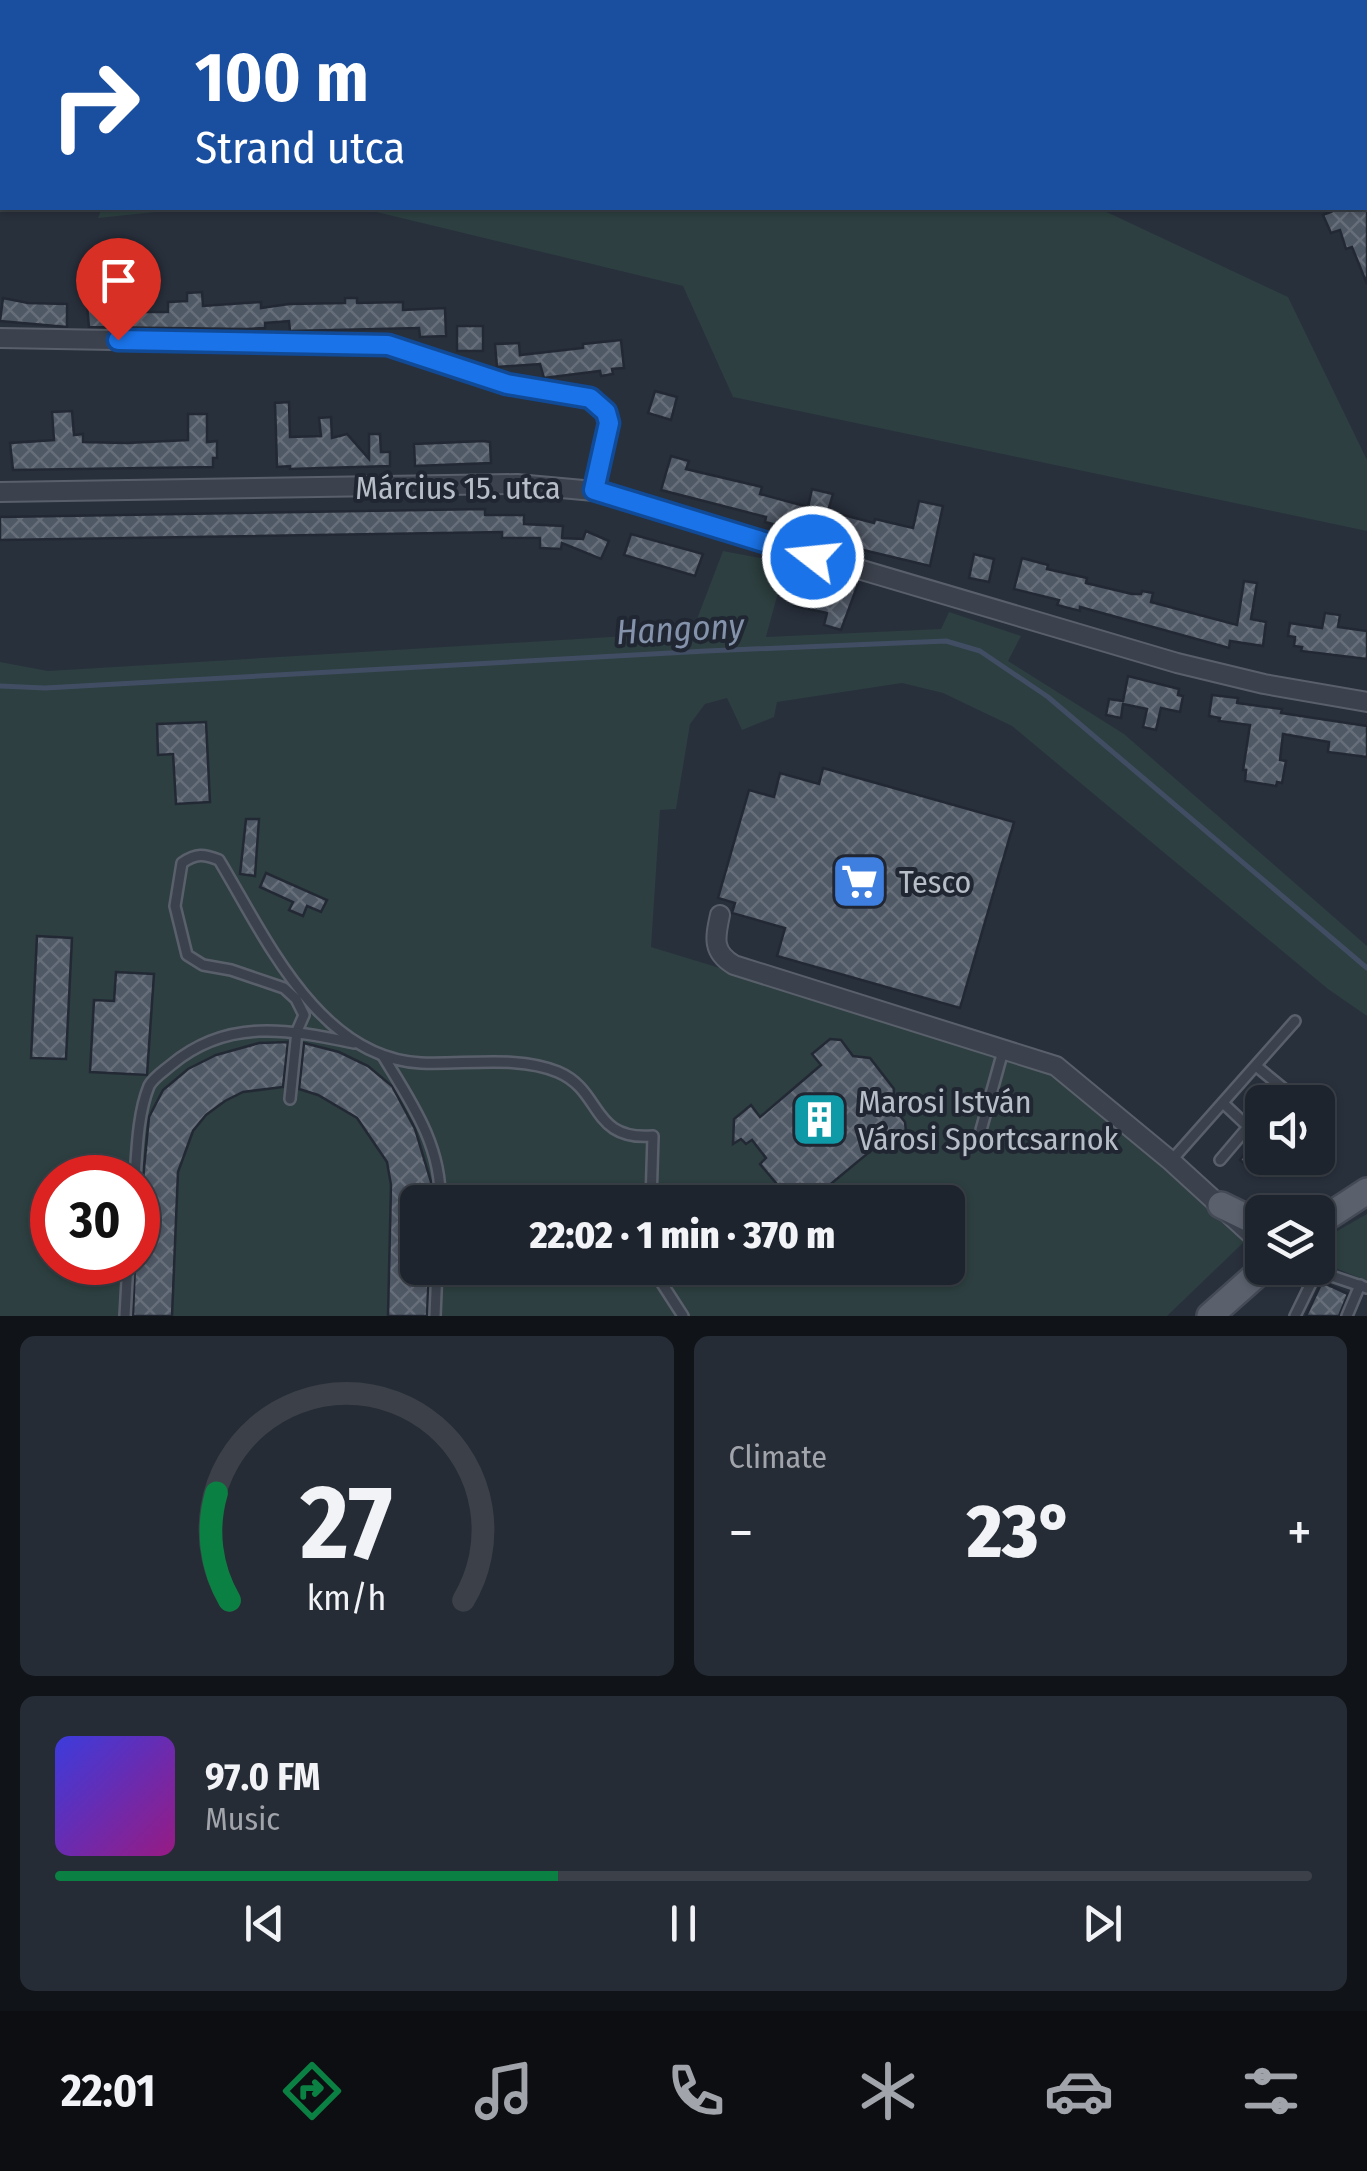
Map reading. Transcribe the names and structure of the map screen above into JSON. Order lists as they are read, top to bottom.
{
  "streets": {
    "street": ["Március 15. utca"]
  },
  "water": ["Hangony"],
  "places": {
    "supermarket": ["Tesco"],
    "building": ["Marosi István Városi Sportcsarnok"]
  },
  "page": {
    "turn": ["100 m", "Strand utca"],
    "limit": "30",
    "trip": "22:02 · 1 min · 370 m",
    "tile": "Climate",
    "heat": ["−", "23°", "+"],
    "song": ["97.0 FM", "Music"],
    "tabs": "22:01",
    "gauge": ["27", "km/h"]
  }
}
